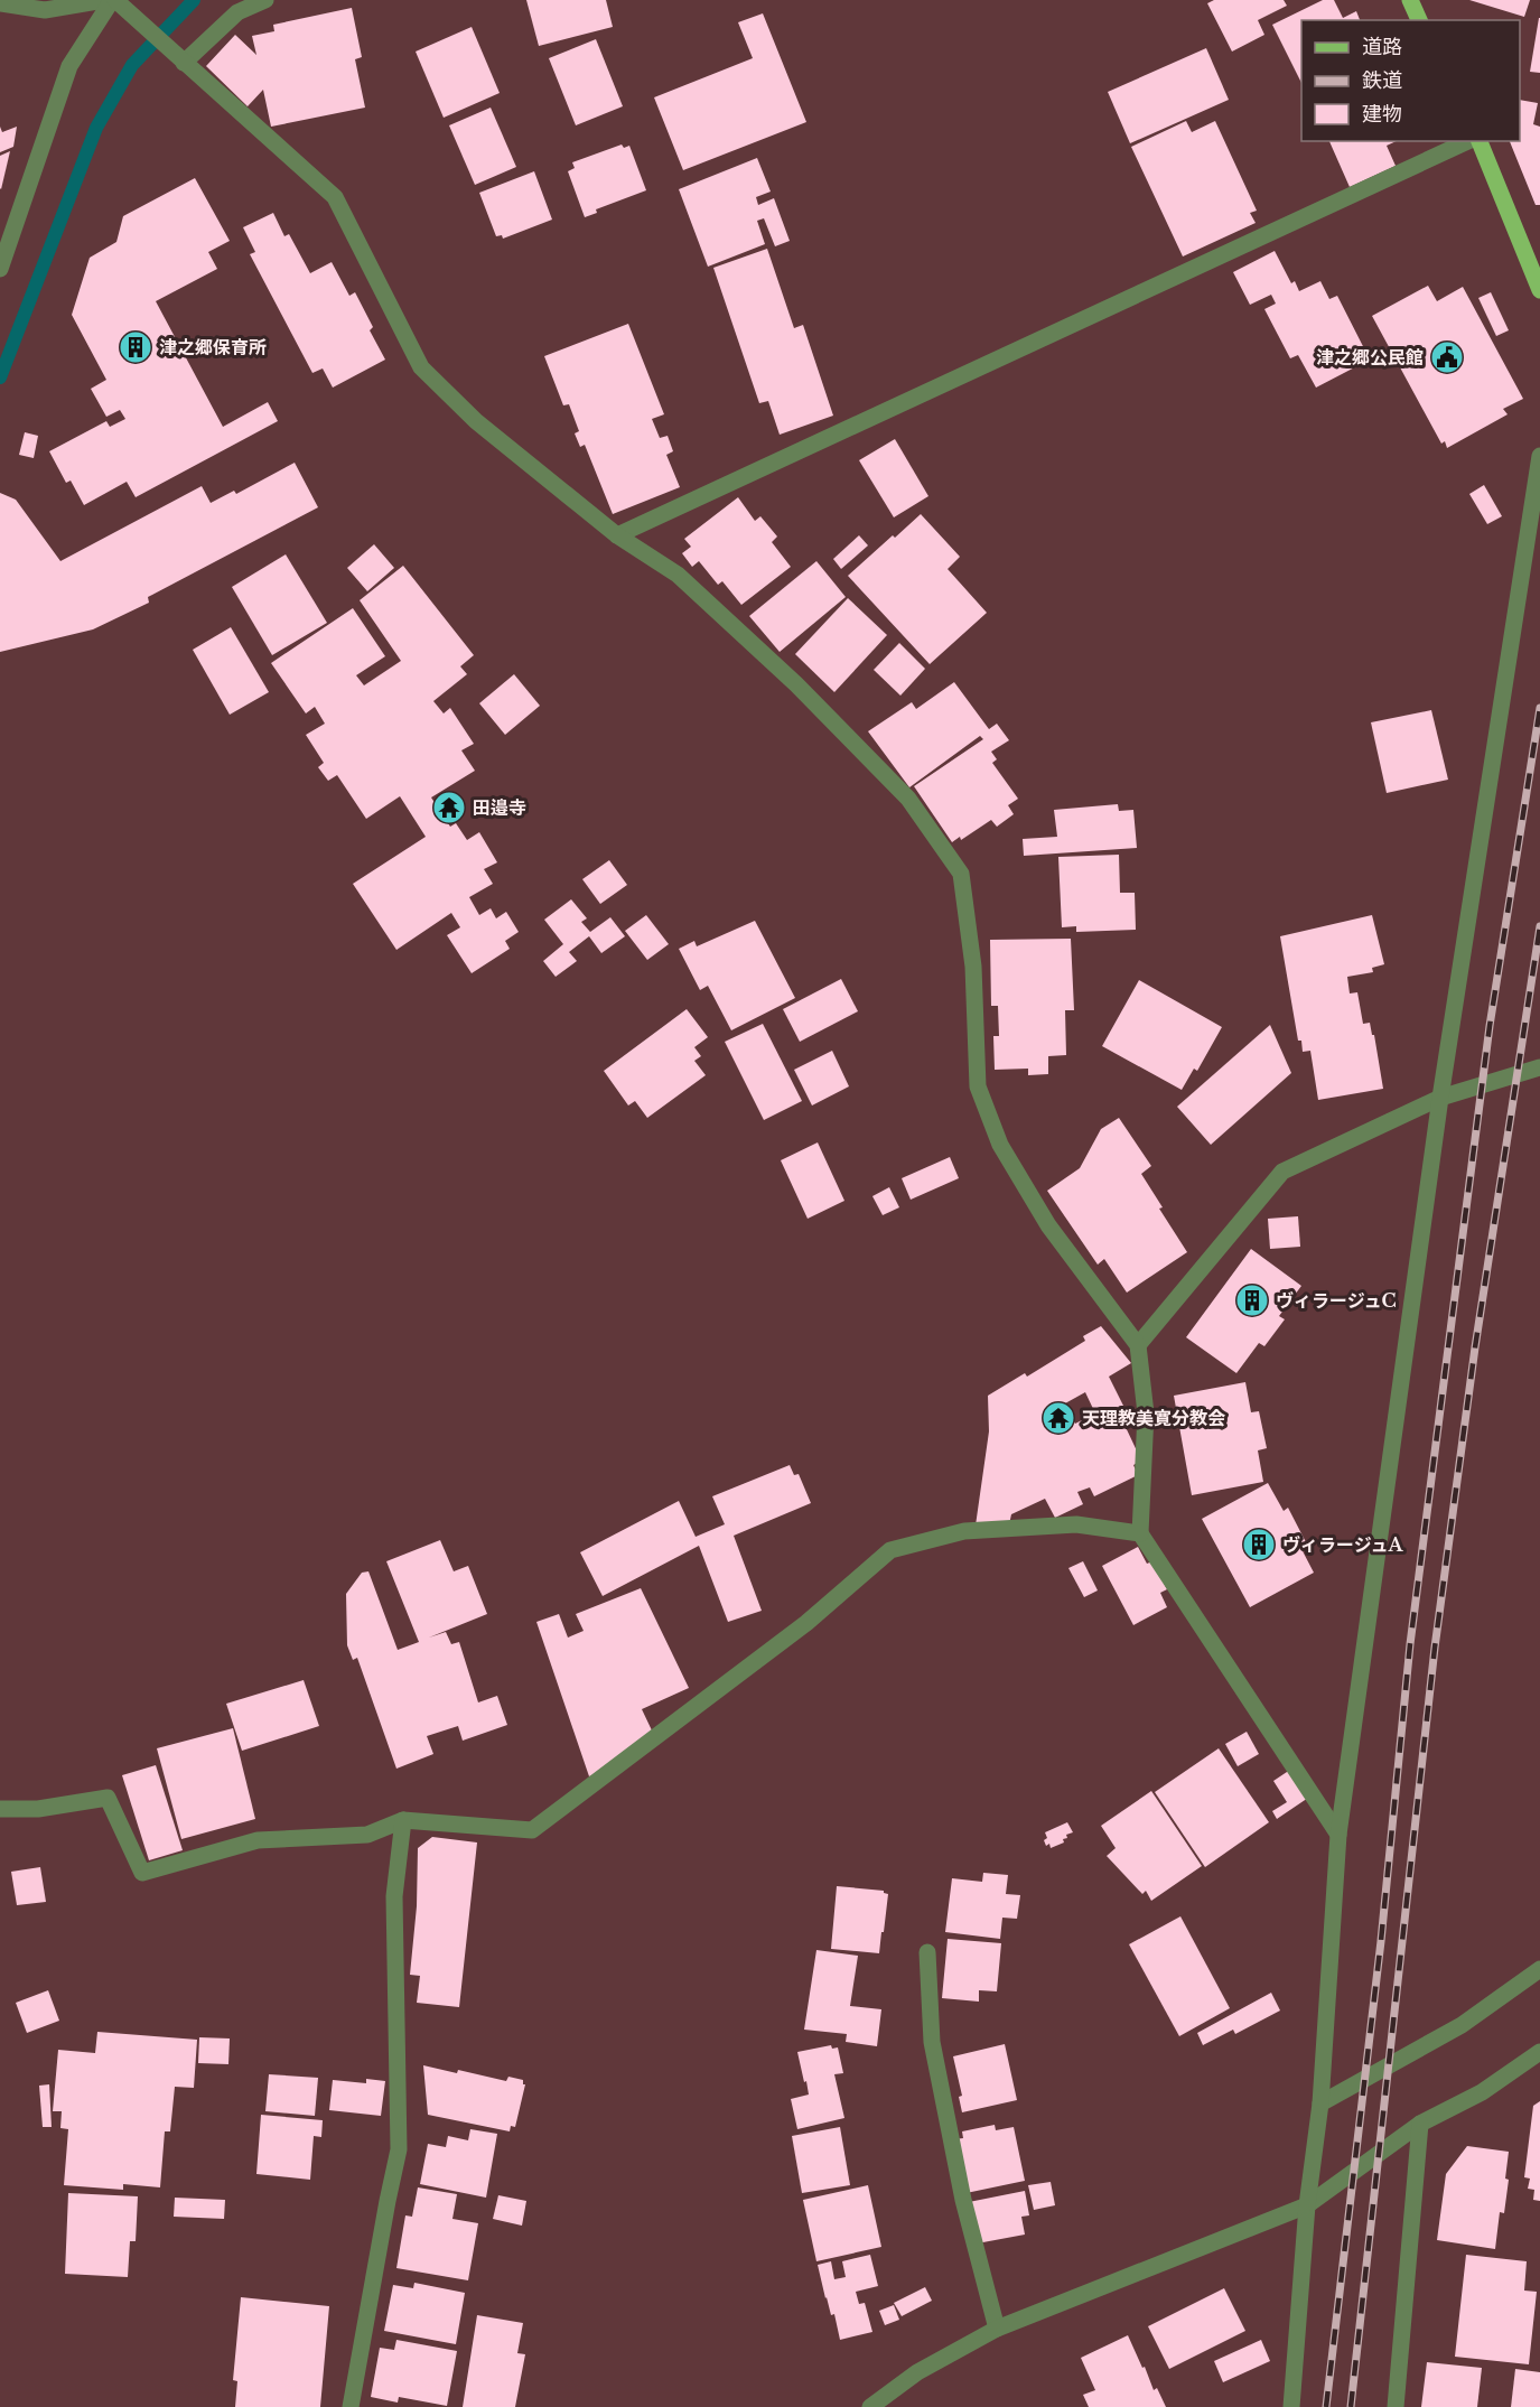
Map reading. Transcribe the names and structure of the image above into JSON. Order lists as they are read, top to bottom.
{
  "places": {
    "building": ["津之郷保育所", "ヴィラージュC", "ヴィラージュA"],
    "public building": ["津之郷公民館"],
    "temple": ["田邉寺", "天理教美寛分教会"]
  },
  "legend": ["道路", "鉄道", "建物"]
}
